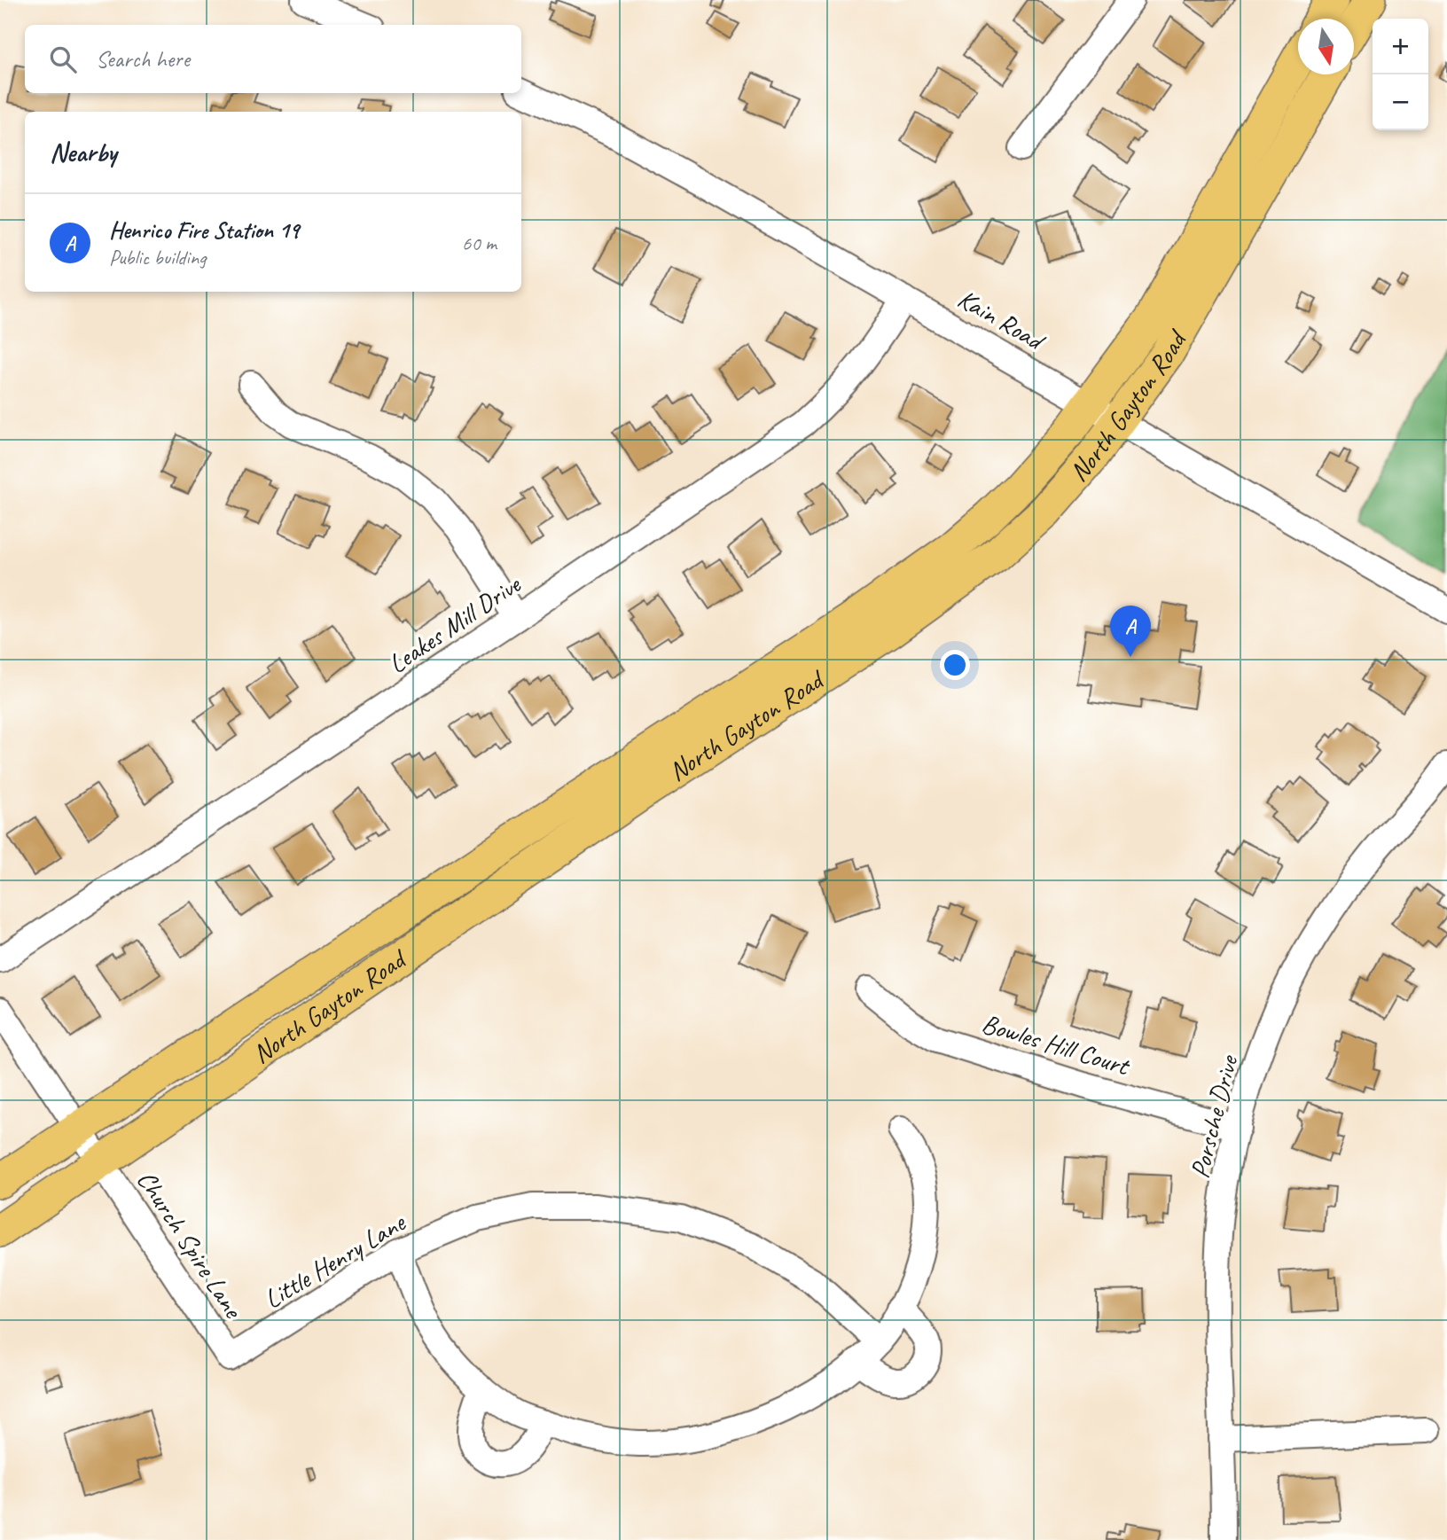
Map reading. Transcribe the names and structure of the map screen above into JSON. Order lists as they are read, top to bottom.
{
  "streets": {
    "main road": ["North Gayton Road"],
    "street": [
      "Kain Road",
      "Leakes Mill Drive",
      "Bowles Hill Court",
      "Porsche Drive",
      "Church Spire Lane",
      "Little Henry Lane"
    ]
  },
  "crossings": [
    ["Kain Road", "North Gayton Road"],
    ["Kain Road", "Leakes Mill Drive"],
    ["North Gayton Road", "Church Spire Lane"],
    ["Bowles Hill Court", "Porsche Drive"],
    ["Church Spire Lane", "Little Henry Lane"]
  ],
  "north": "bottom",
  "page": {
    "map_buttons": ["+", "−"],
    "search": "Search here",
    "heading": "Nearby",
    "list": [
      {
        "mark": "A",
        "name": "Henrico Fire Station 19",
        "note": "Public building",
        "value": "60 m"
      }
    ],
    "pins": "A"
  }
}
